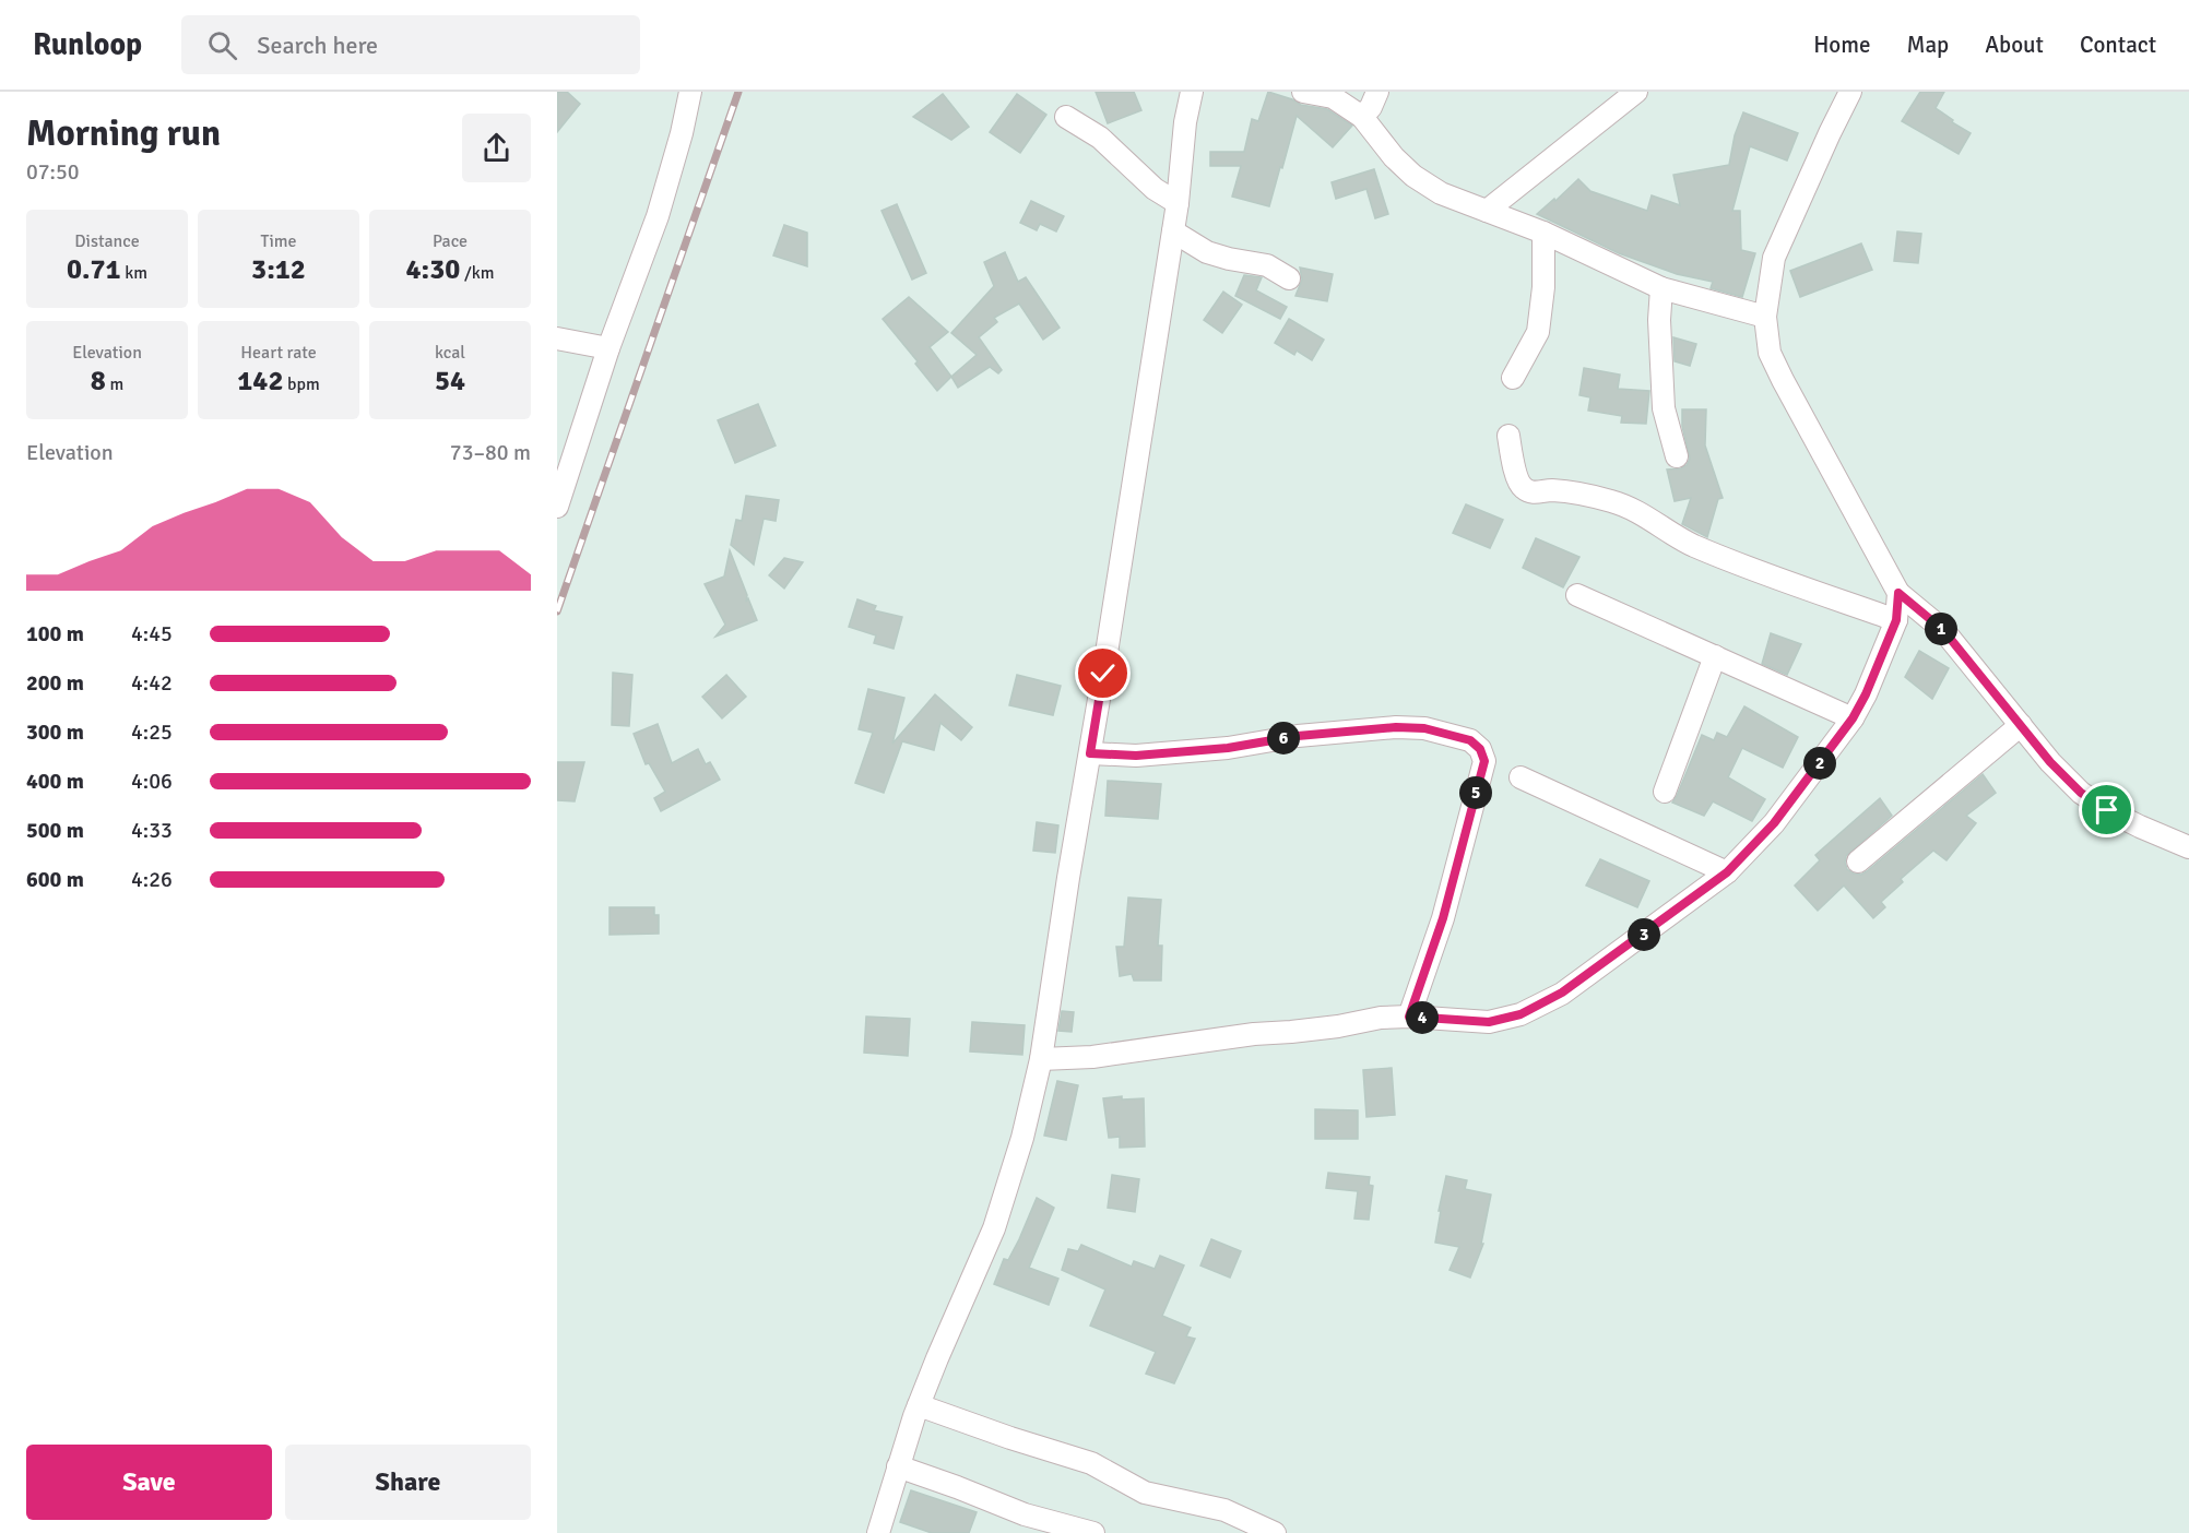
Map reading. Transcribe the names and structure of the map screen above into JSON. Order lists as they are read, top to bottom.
{
  "page": {
    "header": "Runloop",
    "search": "Search here",
    "nav": [
      "Home",
      "Map",
      "About",
      "Contact"
    ],
    "heading": ["Morning run", "07:50"],
    "stats": [
      ["Distance", "0.71 km"],
      ["Time", "3:12"],
      ["Pace", "4:30 /km"],
      ["Elevation", "8 m"],
      ["Heart rate", "142 bpm"],
      ["kcal", "54"]
    ],
    "chart": ["Elevation", "73–80 m"],
    "list": [
      {
        "name": "100 m",
        "note": "4:45"
      },
      {
        "name": "200 m",
        "note": "4:42"
      },
      {
        "name": "300 m",
        "note": "4:25"
      },
      {
        "name": "400 m",
        "note": "4:06"
      },
      {
        "name": "500 m",
        "note": "4:33"
      },
      {
        "name": "600 m",
        "note": "4:26"
      }
    ],
    "pins": [
      "1",
      "6",
      "2",
      "5",
      "3",
      "4"
    ],
    "buttons": ["Save", "Share"]
  }
}
